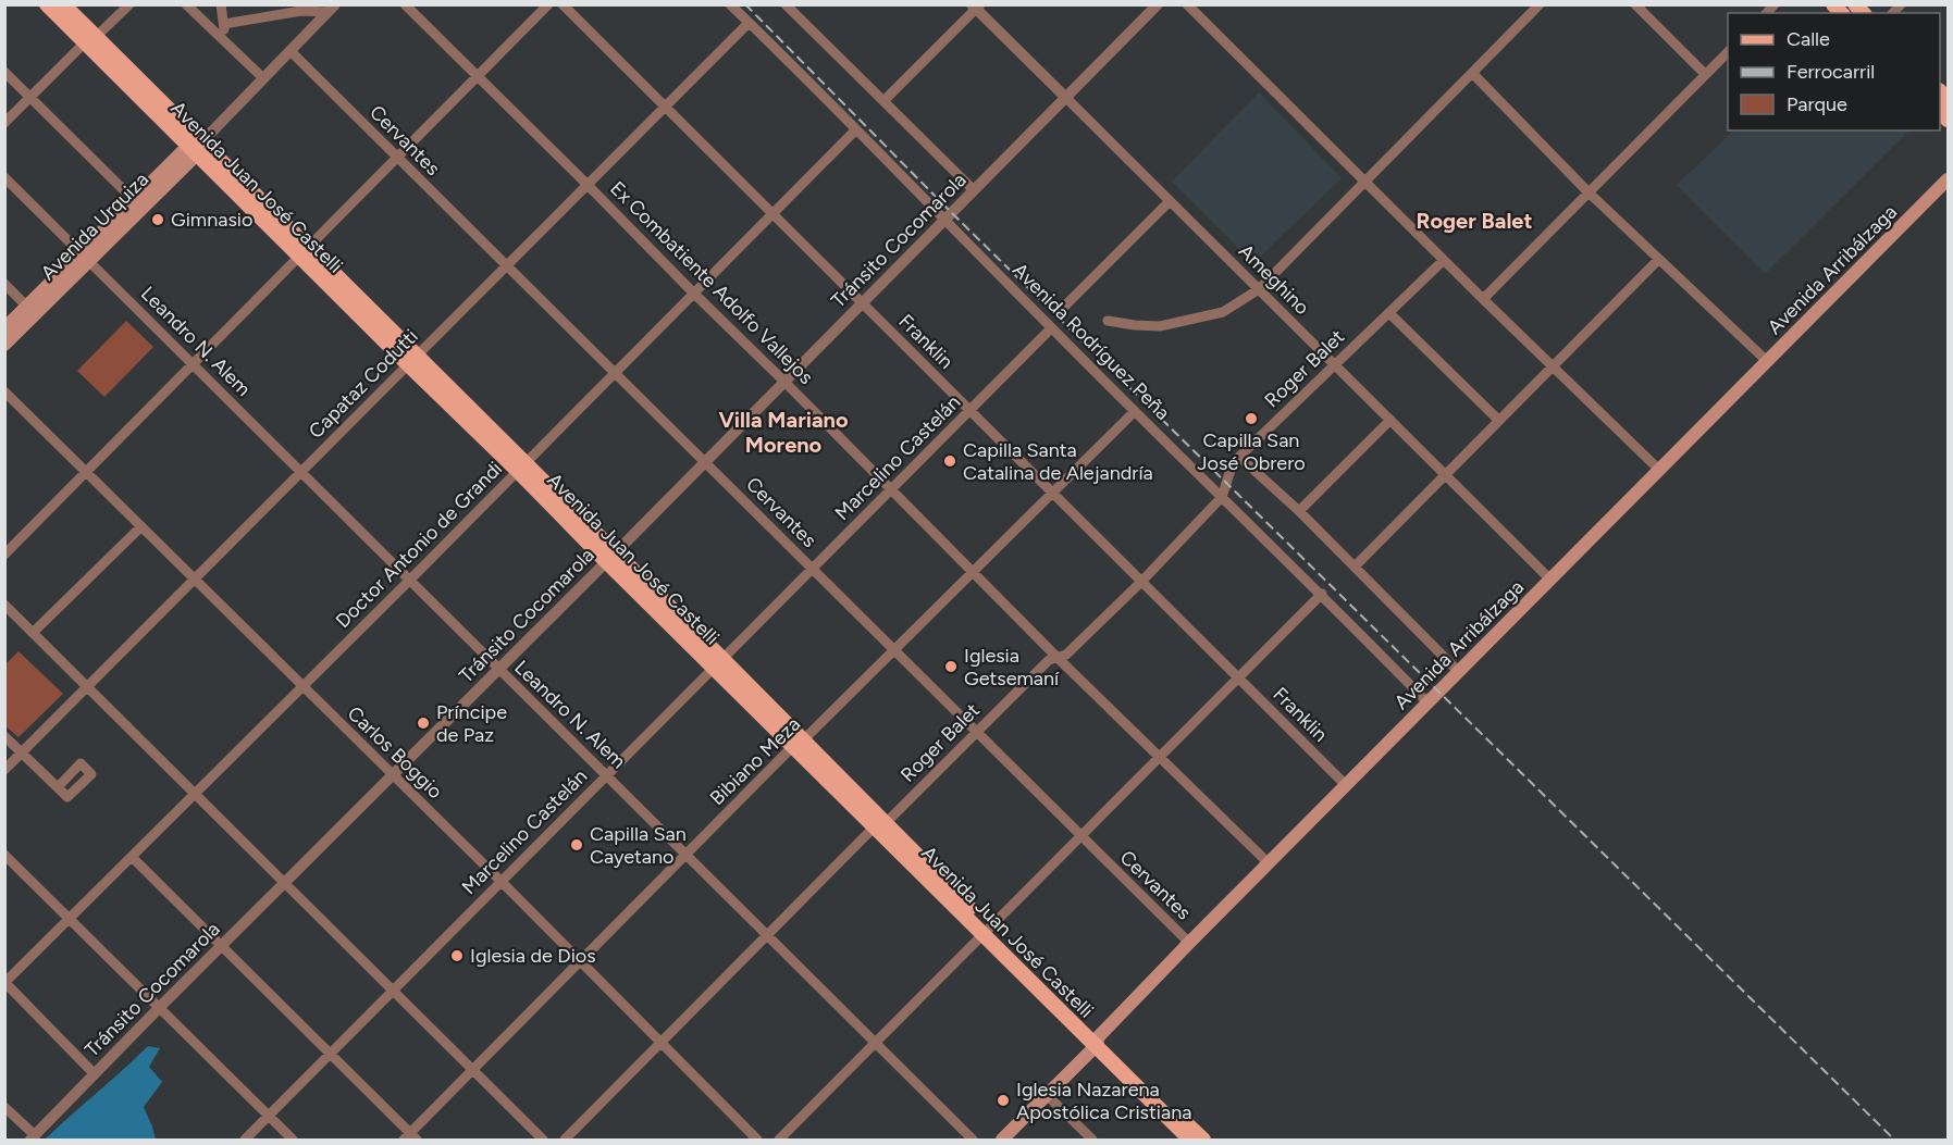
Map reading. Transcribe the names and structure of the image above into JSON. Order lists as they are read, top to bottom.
{
  "streets": {
    "main road": ["Avenida Juan José Castelli", "Avenida Urquiza", "Avenida Arribálzaga"],
    "street": [
      "Cervantes",
      "Tránsito Cocomarola",
      "Ameghino",
      "Ex Combatiente Adolfo Vallejos",
      "Leandro N. Alem",
      "Franklin",
      "Avenida Rodríguez Peña",
      "Roger Balet",
      "Capataz Codutti",
      "Marcelino Castelán",
      "Doctor Antonio de Grandi",
      "Carlos Boggio",
      "Bibiano Meza"
    ]
  },
  "crossings": [
    ["Cervantes", "Avenida Urquiza"],
    ["Cervantes", "Tránsito Cocomarola"],
    ["Cervantes", "Avenida Arribálzaga"],
    ["Cervantes", "Roger Balet"],
    ["Cervantes", "Capataz Codutti"],
    ["Cervantes", "Marcelino Castelán"],
    ["Cervantes", "Doctor Antonio de Grandi"],
    ["Cervantes", "Bibiano Meza"],
    ["Avenida Juan José Castelli", "Avenida Urquiza"],
    ["Avenida Juan José Castelli", "Tránsito Cocomarola"],
    ["Avenida Juan José Castelli", "Avenida Arribálzaga"],
    ["Avenida Juan José Castelli", "Roger Balet"],
    ["Avenida Juan José Castelli", "Capataz Codutti"],
    ["Avenida Juan José Castelli", "Marcelino Castelán"],
    ["Avenida Juan José Castelli", "Doctor Antonio de Grandi"],
    ["Avenida Juan José Castelli", "Bibiano Meza"],
    ["Avenida Urquiza", "Leandro N. Alem"],
    ["Tránsito Cocomarola", "Ameghino"],
    ["Tránsito Cocomarola", "Ex Combatiente Adolfo Vallejos"],
    ["Tránsito Cocomarola", "Leandro N. Alem"],
    ["Tránsito Cocomarola", "Franklin"],
    ["Tránsito Cocomarola", "Avenida Rodríguez Peña"],
    ["Tránsito Cocomarola", "Carlos Boggio"],
    ["Avenida Arribálzaga", "Ameghino"],
    ["Avenida Arribálzaga", "Ex Combatiente Adolfo Vallejos"],
    ["Avenida Arribálzaga", "Franklin"],
    ["Avenida Arribálzaga", "Avenida Rodríguez Peña"],
    ["Ameghino", "Roger Balet"],
    ["Ex Combatiente Adolfo Vallejos", "Roger Balet"],
    ["Ex Combatiente Adolfo Vallejos", "Capataz Codutti"],
    ["Ex Combatiente Adolfo Vallejos", "Marcelino Castelán"],
    ["Ex Combatiente Adolfo Vallejos", "Doctor Antonio de Grandi"],
    ["Ex Combatiente Adolfo Vallejos", "Bibiano Meza"],
    ["Leandro N. Alem", "Roger Balet"],
    ["Leandro N. Alem", "Capataz Codutti"],
    ["Leandro N. Alem", "Marcelino Castelán"],
    ["Leandro N. Alem", "Doctor Antonio de Grandi"],
    ["Leandro N. Alem", "Bibiano Meza"],
    ["Franklin", "Roger Balet"],
    ["Franklin", "Capataz Codutti"],
    ["Franklin", "Marcelino Castelán"],
    ["Franklin", "Doctor Antonio de Grandi"],
    ["Franklin", "Bibiano Meza"],
    ["Avenida Rodríguez Peña", "Roger Balet"],
    ["Avenida Rodríguez Peña", "Capataz Codutti"],
    ["Avenida Rodríguez Peña", "Marcelino Castelán"],
    ["Avenida Rodríguez Peña", "Doctor Antonio de Grandi"],
    ["Avenida Rodríguez Peña", "Bibiano Meza"],
    ["Roger Balet", "Carlos Boggio"],
    ["Capataz Codutti", "Carlos Boggio"],
    ["Marcelino Castelán", "Carlos Boggio"],
    ["Doctor Antonio de Grandi", "Carlos Boggio"],
    ["Carlos Boggio", "Bibiano Meza"]
  ],
  "districts": ["Roger Balet", "Villa Mariano Moreno"],
  "places": [
    "Gimnasio",
    "Capilla San José Obrero",
    "Capilla Santa Catalina de Alejandría",
    "Iglesia Getsemaní",
    "Príncipe de Paz",
    "Capilla San Cayetano",
    "Iglesia de Dios",
    "Iglesia Nazarena Apostólica Cristiana"
  ],
  "legend": ["Calle", "Ferrocarril", "Parque"]
}
